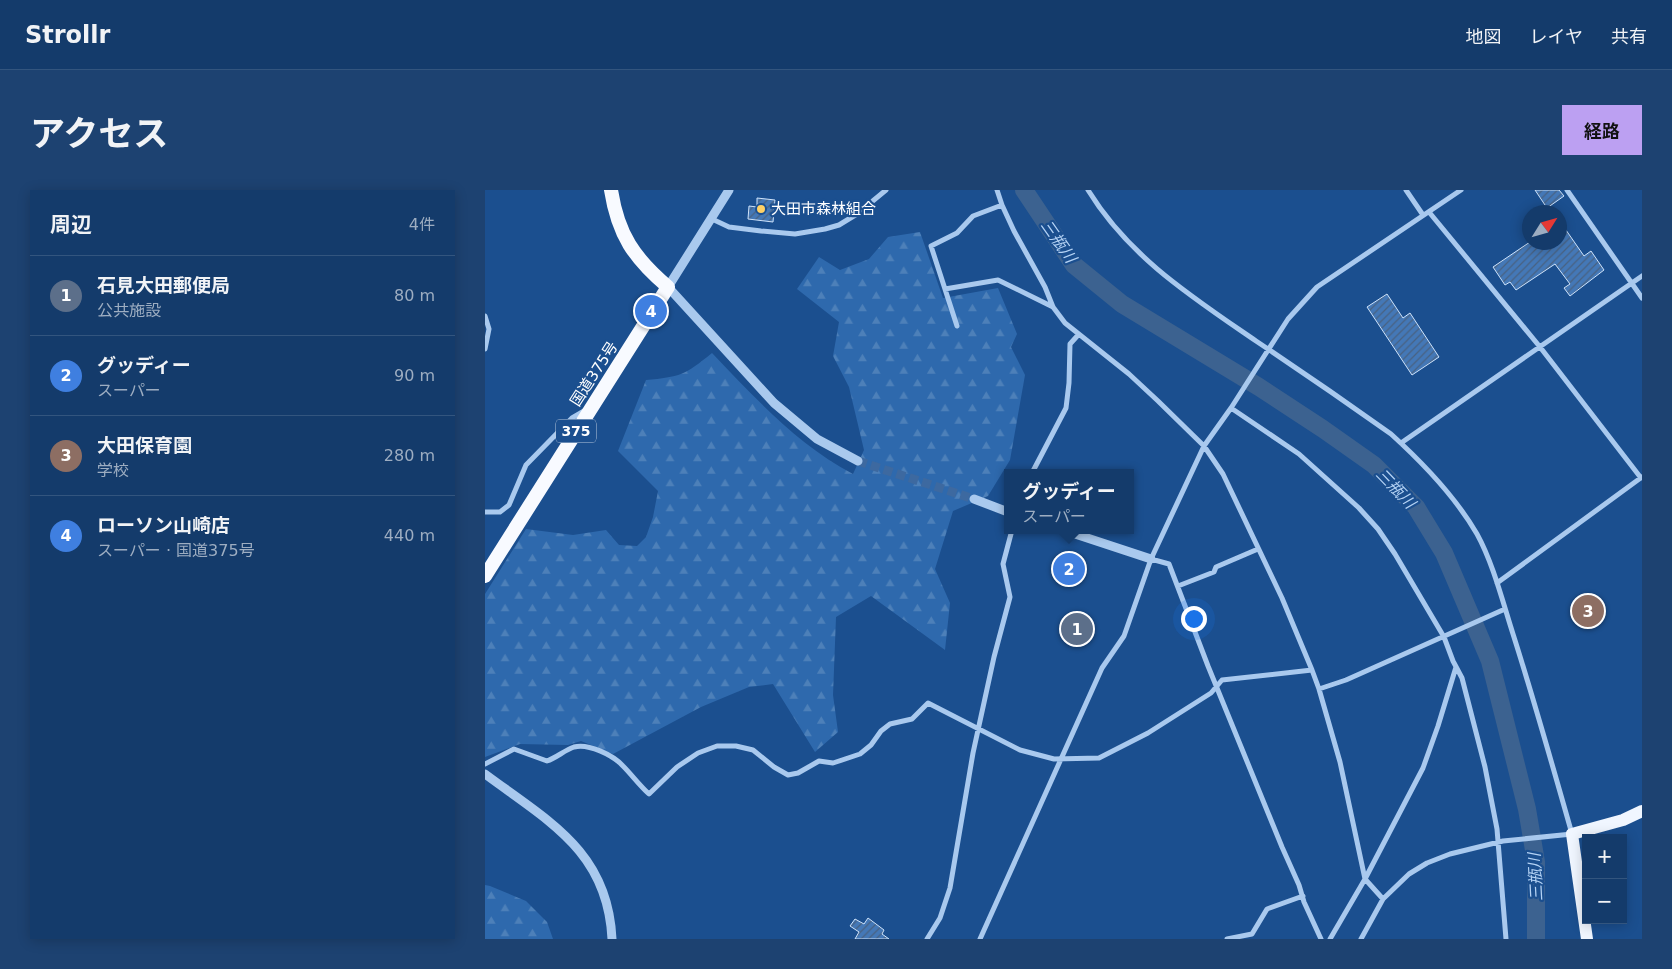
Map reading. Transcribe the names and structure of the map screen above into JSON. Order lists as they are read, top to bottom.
{
  "streets": {
    "highway": ["国道375号", "375"]
  },
  "water": ["三瓶川"],
  "places": ["大田市森林組合"],
  "north": "top right",
  "page": {
    "header": "Strollr",
    "nav": ["地図", "レイヤ", "共有"],
    "title": "アクセス",
    "buttons": "経路",
    "heading": ["周辺", "4件"],
    "list": [
      {
        "mark": "1",
        "name": "石見大田郵便局",
        "note": "公共施設",
        "value": "80 m"
      },
      {
        "mark": "2",
        "name": "グッディー",
        "note": "スーパー",
        "value": "90 m"
      },
      {
        "mark": "3",
        "name": "大田保育園",
        "note": "学校",
        "value": "280 m"
      },
      {
        "mark": "4",
        "name": "ローソン山崎店",
        "note": "スーパー · 国道375号",
        "value": "440 m"
      }
    ],
    "pins": [
      "4",
      "2",
      "3",
      "1"
    ],
    "popup": ["グッディー", "スーパー"],
    "map_buttons": ["+", "−"]
  }
}
